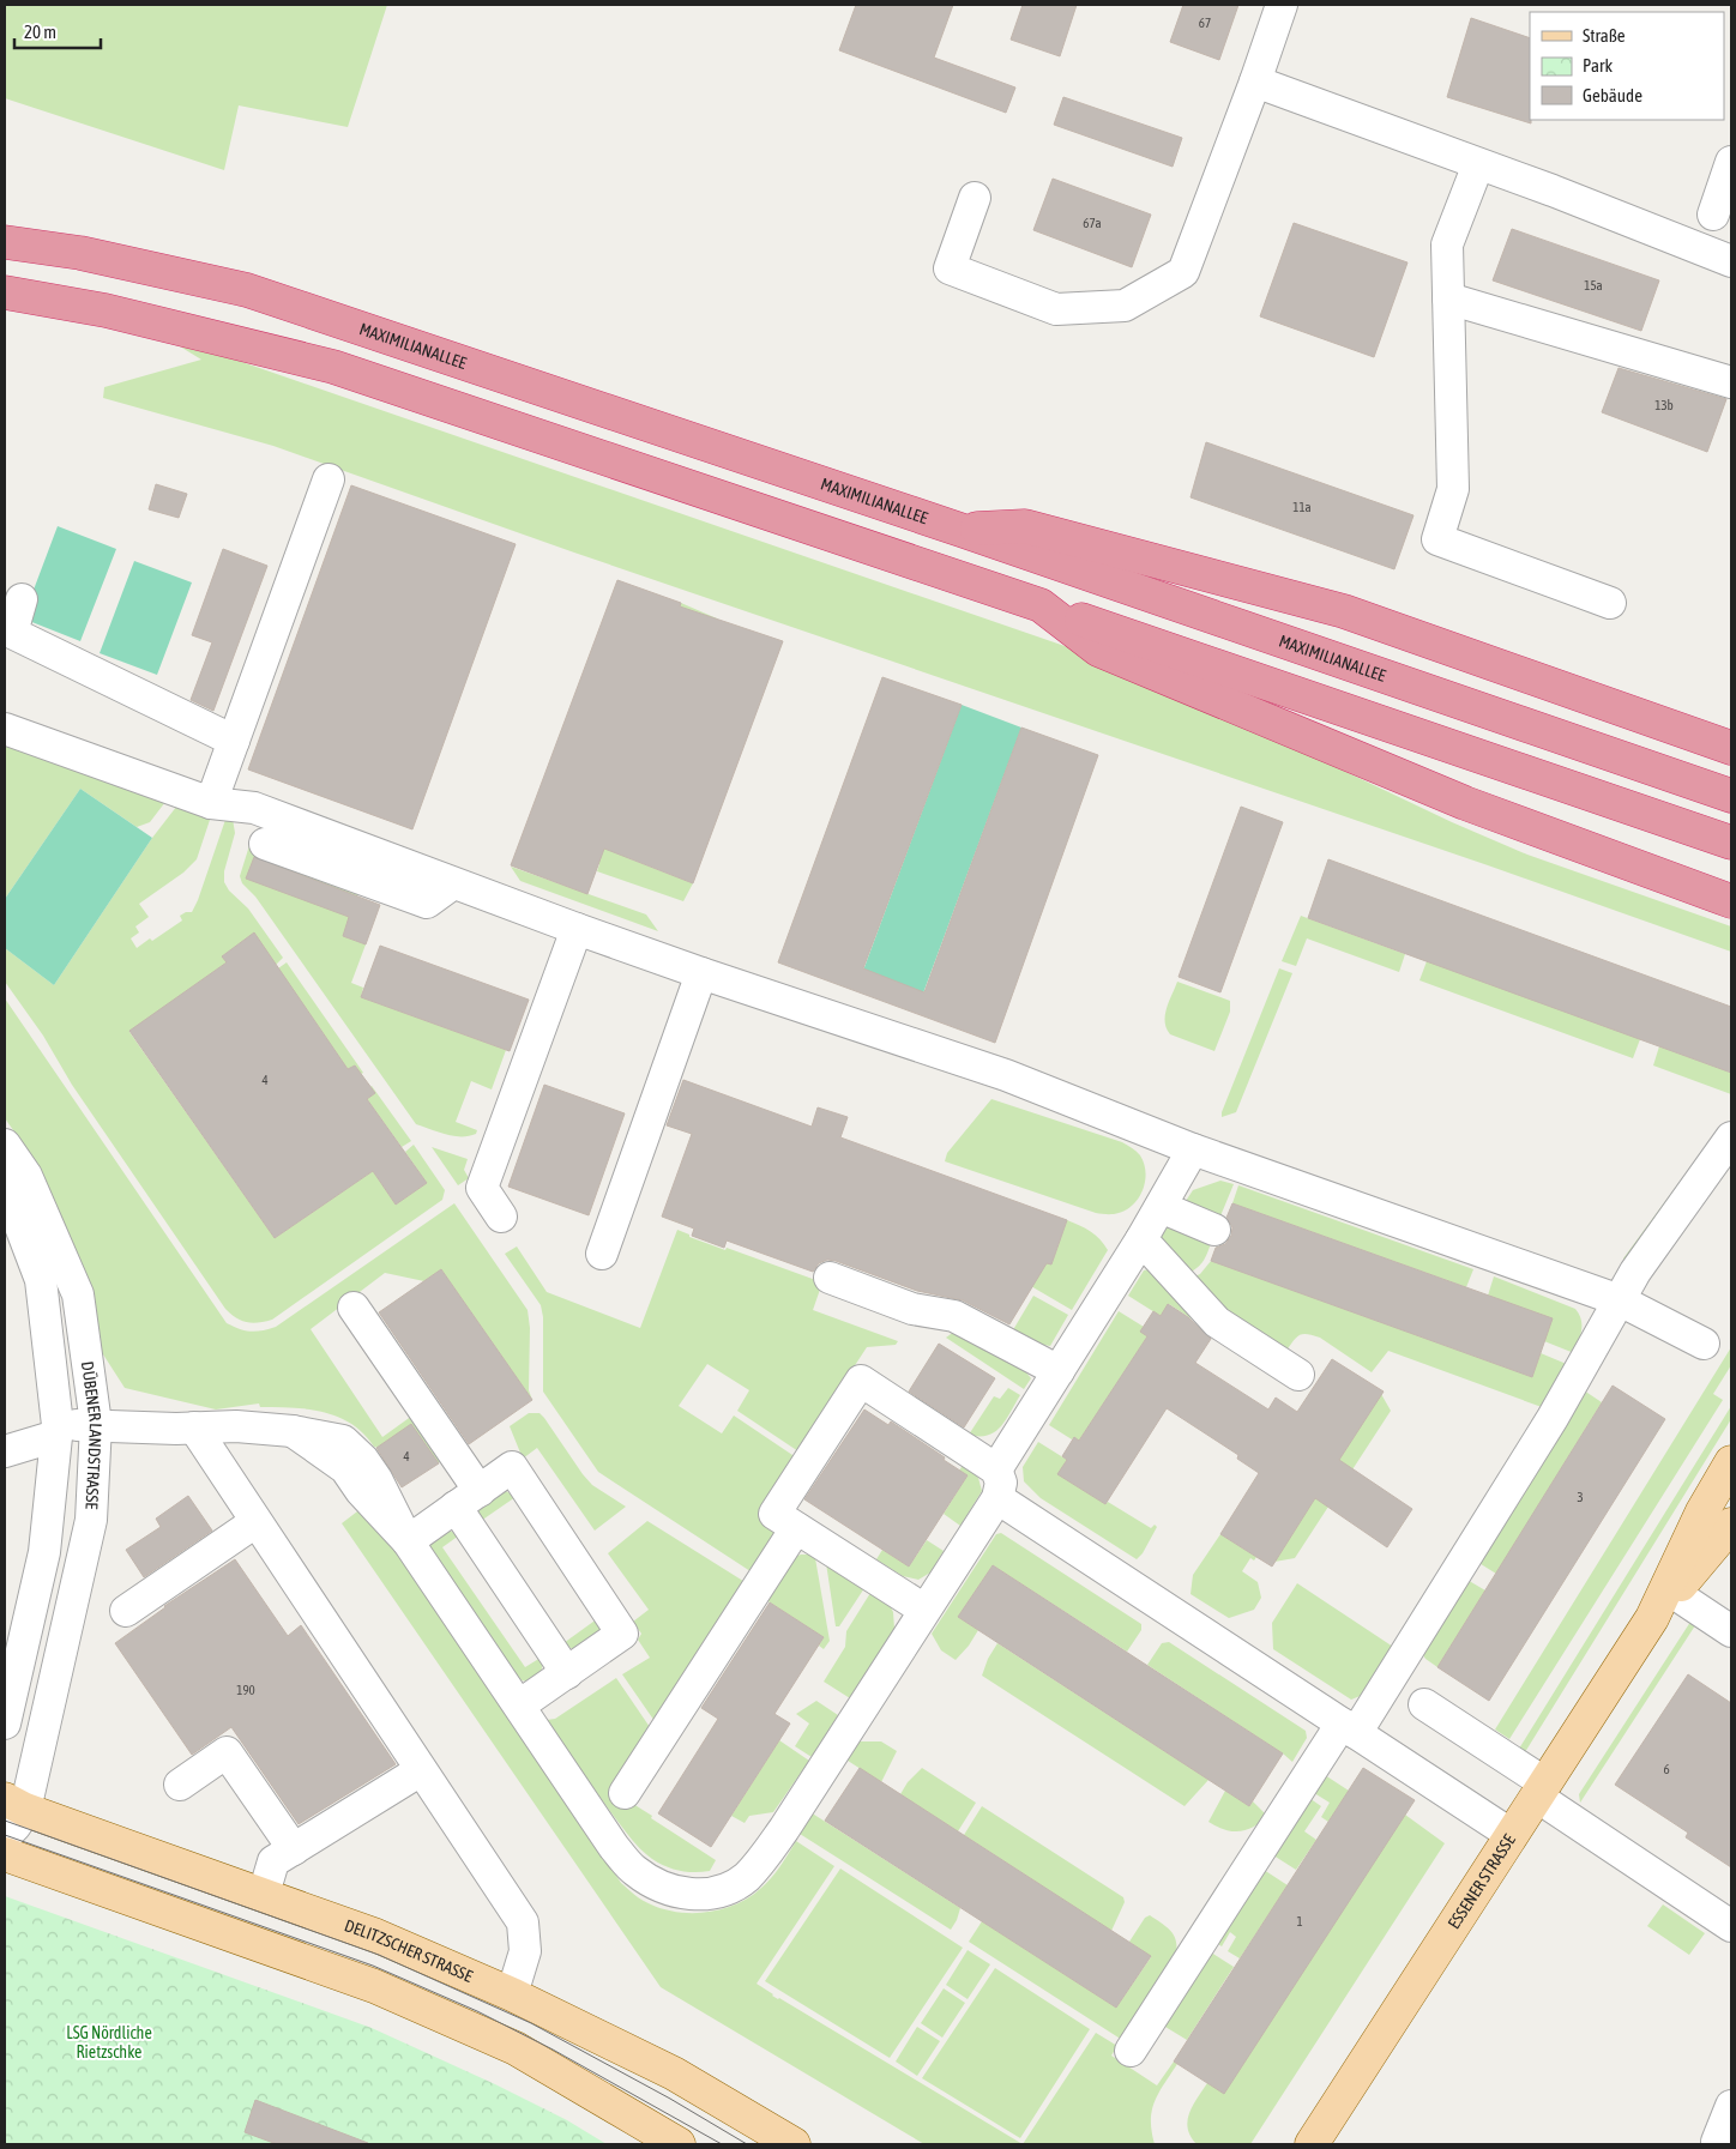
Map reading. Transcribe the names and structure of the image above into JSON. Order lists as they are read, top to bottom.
{
  "streets": {
    "highway": ["MAXIMILIANALLEE"],
    "main road": ["ESSENER STRASSE", "DELITZSCHER STRASSE"],
    "street": ["DÜBENER LANDSTRASSE"]
  },
  "crossings": [
    ["DÜBENER LANDSTRASSE", "DELITZSCHER STRASSE"]
  ],
  "parks": ["LSG Nördliche Rietzschke"],
  "house_numbers": [
    "67",
    "67a",
    "15a",
    "13b",
    "11a",
    "4",
    "4",
    "3",
    "190",
    "6",
    "1"
  ],
  "legend": ["Straße", "Park", "Gebäude"],
  "scale_bar": "20 m"
}
